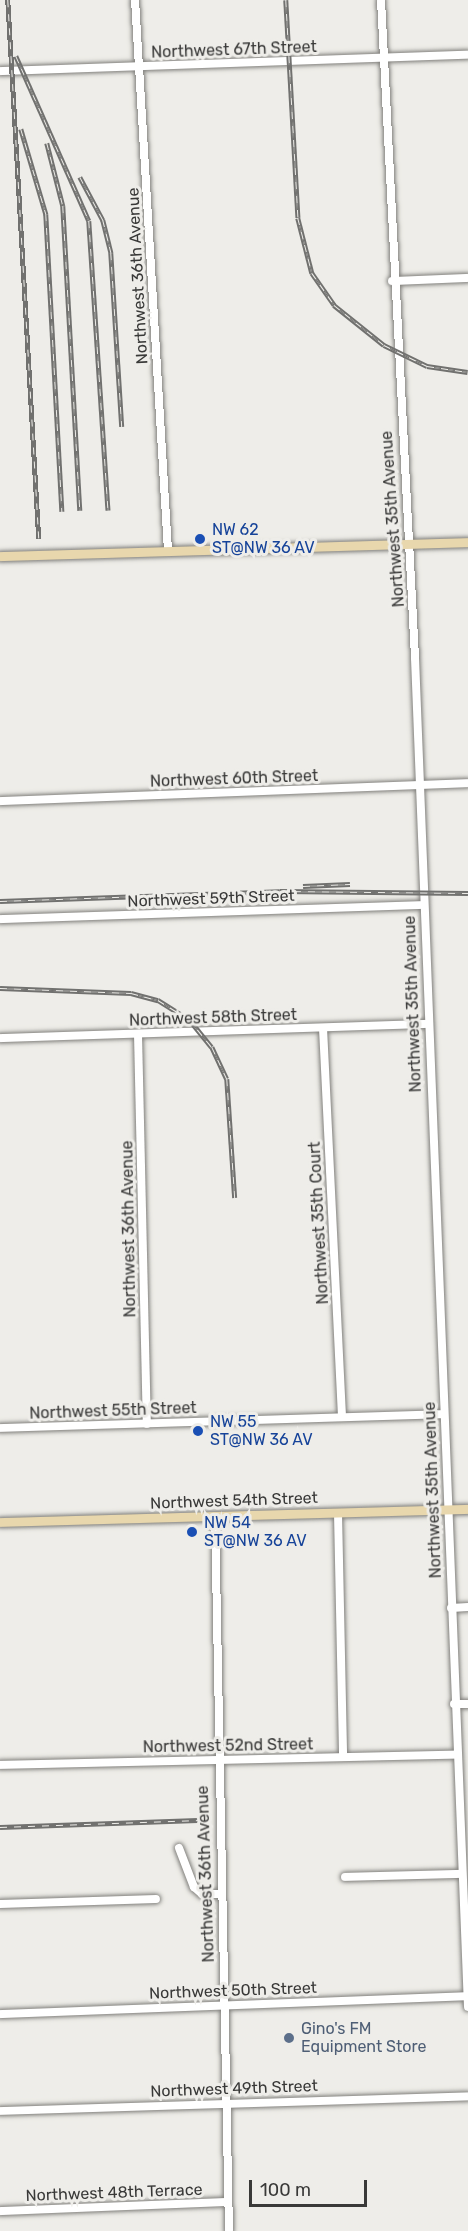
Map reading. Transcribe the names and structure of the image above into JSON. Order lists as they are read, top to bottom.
{
  "streets": {
    "main road": ["Northwest 54th Street"],
    "street": [
      "Northwest 67th Street",
      "Northwest 36th Avenue",
      "Northwest 35th Avenue",
      "Northwest 60th Street",
      "Northwest 59th Street",
      "Northwest 58th Street",
      "Northwest 35th Court",
      "Northwest 55th Street",
      "Northwest 52nd Street",
      "Northwest 50th Street",
      "Northwest 49th Street",
      "Northwest 48th Terrace"
    ]
  },
  "crossings": [
    ["Northwest 67th Street", "Northwest 36th Avenue"],
    ["Northwest 67th Street", "Northwest 35th Avenue"],
    ["Northwest 36th Avenue", "Northwest 58th Street"],
    ["Northwest 36th Avenue", "Northwest 55th Street"],
    ["Northwest 36th Avenue", "Northwest 54th Street"],
    ["Northwest 36th Avenue", "Northwest 52nd Street"],
    ["Northwest 36th Avenue", "Northwest 50th Street"],
    ["Northwest 36th Avenue", "Northwest 49th Street"],
    ["Northwest 36th Avenue", "Northwest 48th Terrace"],
    ["Northwest 35th Avenue", "Northwest 60th Street"],
    ["Northwest 35th Avenue", "Northwest 59th Street"],
    ["Northwest 35th Avenue", "Northwest 58th Street"],
    ["Northwest 35th Avenue", "Northwest 55th Street"],
    ["Northwest 35th Avenue", "Northwest 54th Street"],
    ["Northwest 35th Avenue", "Northwest 52nd Street"],
    ["Northwest 35th Avenue", "Northwest 50th Street"],
    ["Northwest 58th Street", "Northwest 35th Court"],
    ["Northwest 35th Court", "Northwest 55th Street"]
  ],
  "places": [
    "NW 62 ST@NW 36 AV",
    "NW 55 ST@NW 36 AV",
    "NW 54 ST@NW 36 AV",
    "Gino's FM Equipment Store"
  ],
  "scale_bar": "100 m"
}
